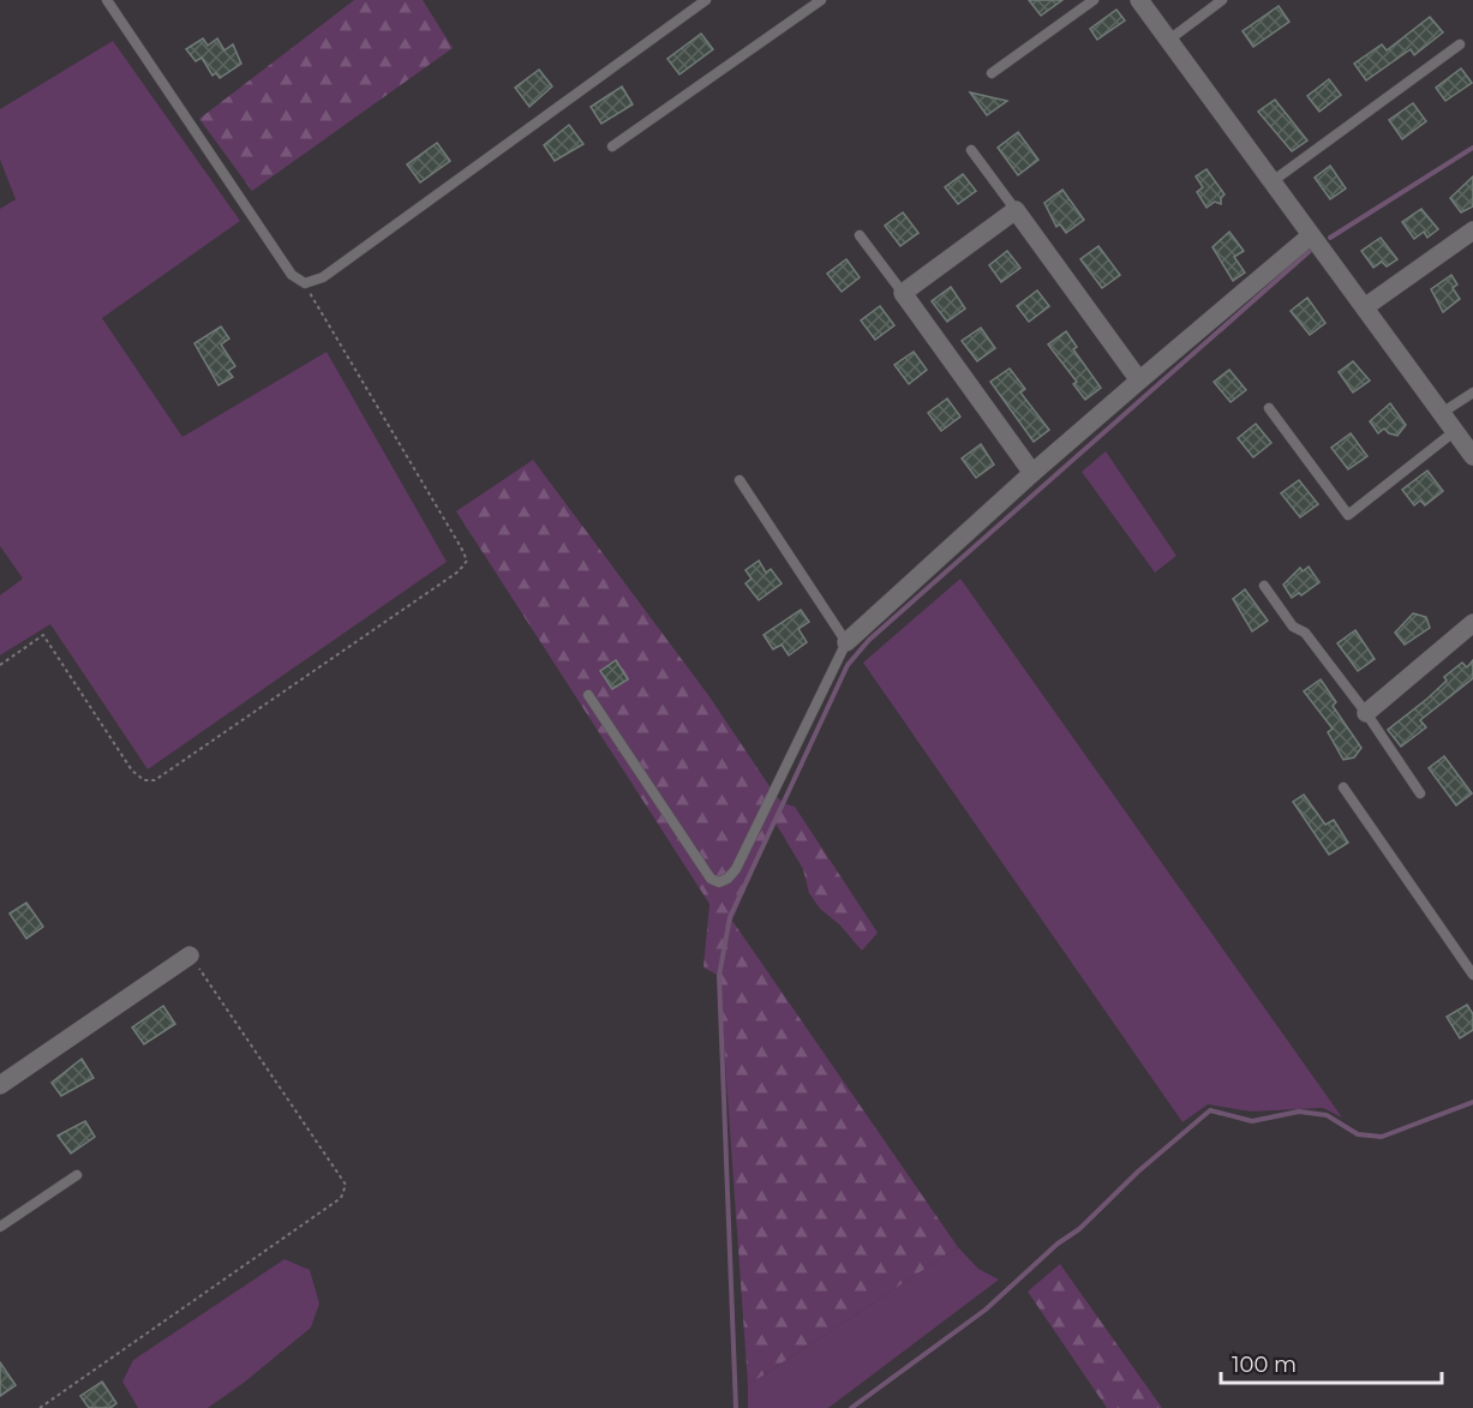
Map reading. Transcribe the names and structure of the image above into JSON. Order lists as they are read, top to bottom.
{
  "scale_bar": "100 m"
}
